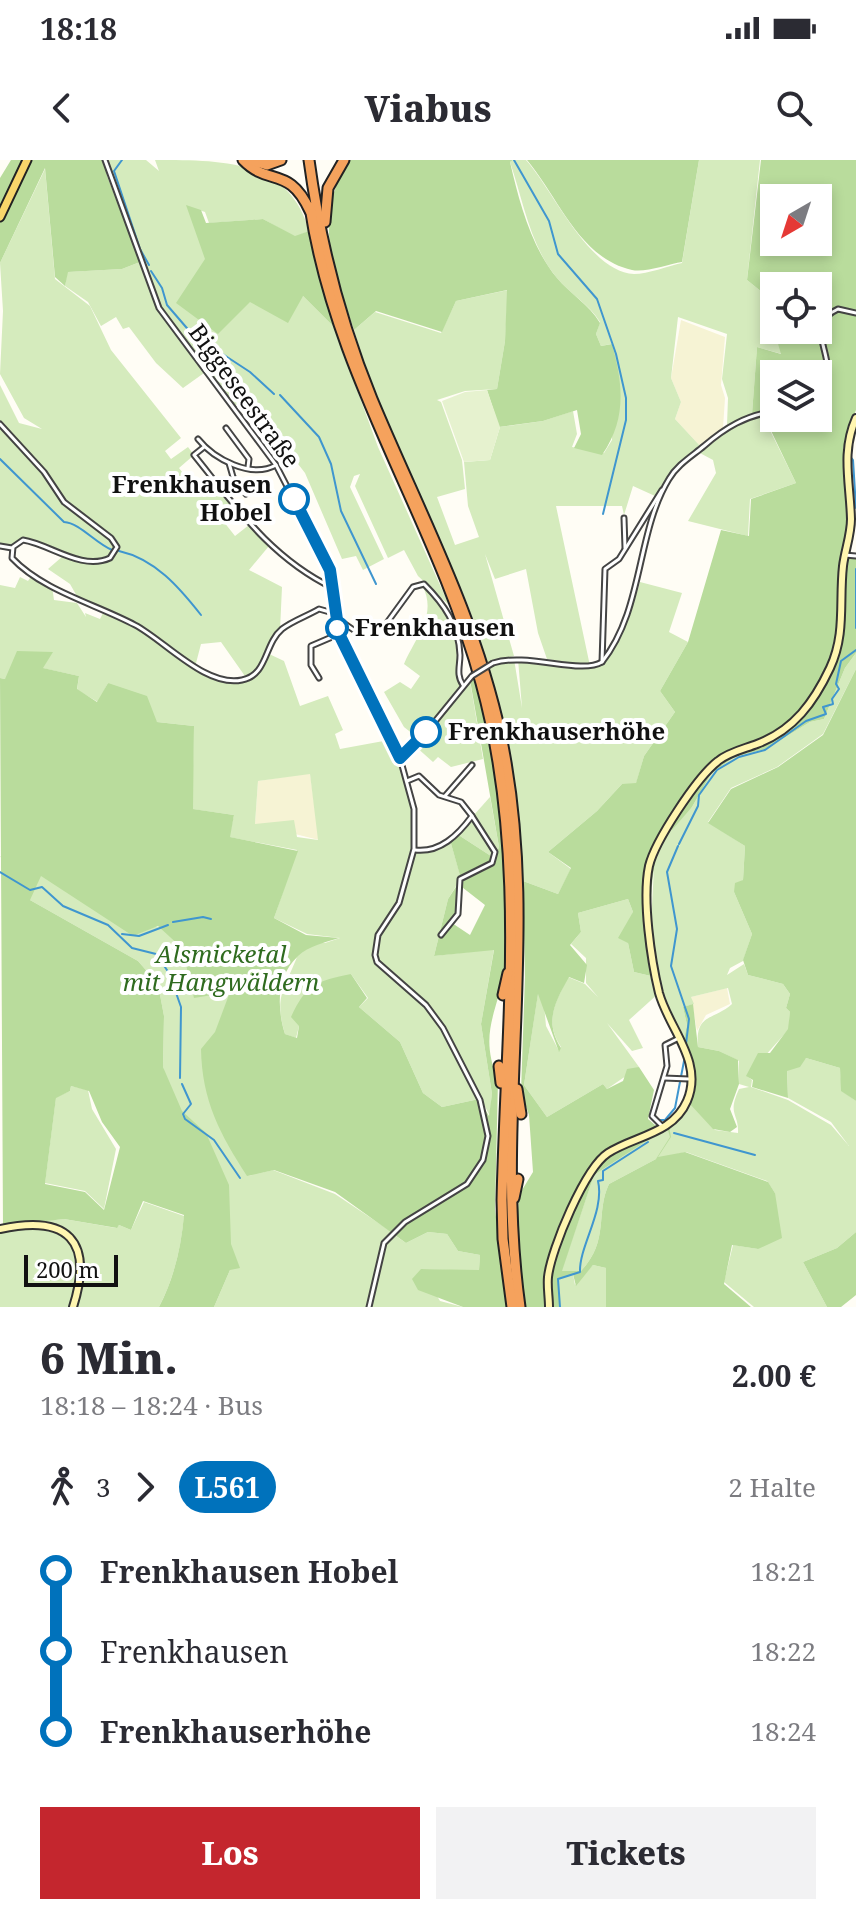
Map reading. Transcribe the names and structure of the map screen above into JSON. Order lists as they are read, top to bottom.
{
  "streets": {
    "street": ["Biggeseestraße"]
  },
  "parks": ["Alsmicketal mit Hangwäldern"],
  "places": ["Frenkhausen Hobel", "Frenkhausen", "Frenkhauserhöhe"],
  "lines": ["bus line L561"],
  "scale_bar": "200 m",
  "north": "bottom left",
  "page": {
    "status": "18:18",
    "header": "Viabus",
    "scale": "200 m",
    "heading": ["6 Min.", "18:18 – 18:24 · Bus", "2.00 €"],
    "legs": ["3", "L561", "2 Halte"],
    "list": [
      {
        "name": "Frenkhausen Hobel",
        "value": "18:21"
      },
      {
        "name": "Frenkhausen",
        "value": "18:22"
      },
      {
        "name": "Frenkhauserhöhe",
        "value": "18:24"
      }
    ],
    "buttons": ["Los", "Tickets"]
  }
}
